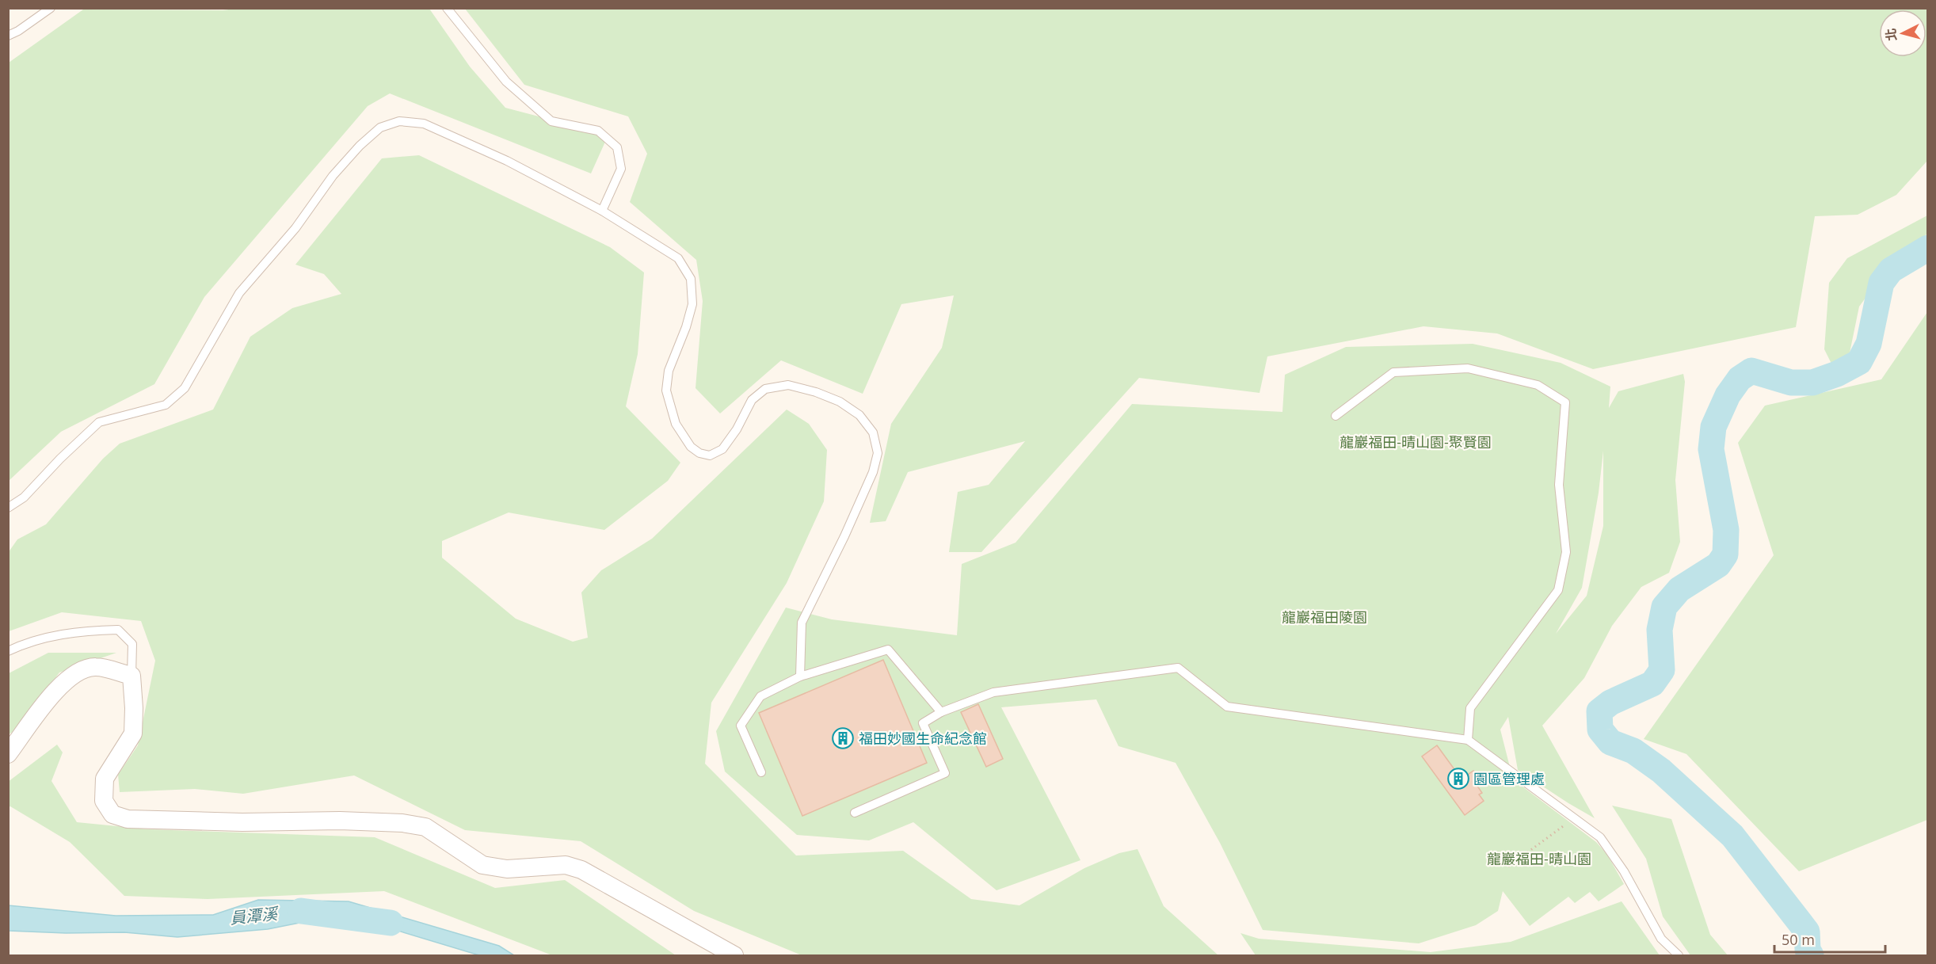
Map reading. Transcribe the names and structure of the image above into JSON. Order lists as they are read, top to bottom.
{
  "water": ["員潭溪"],
  "parks": ["龍巖福田-晴山園-聚賢園", "龍巖福田陵園", "龍巖福田-晴山園"],
  "places": {
    "building": ["福田妙國生命紀念館", "園區管理處"]
  },
  "scale_bar": "50 m",
  "north": "left"
}
